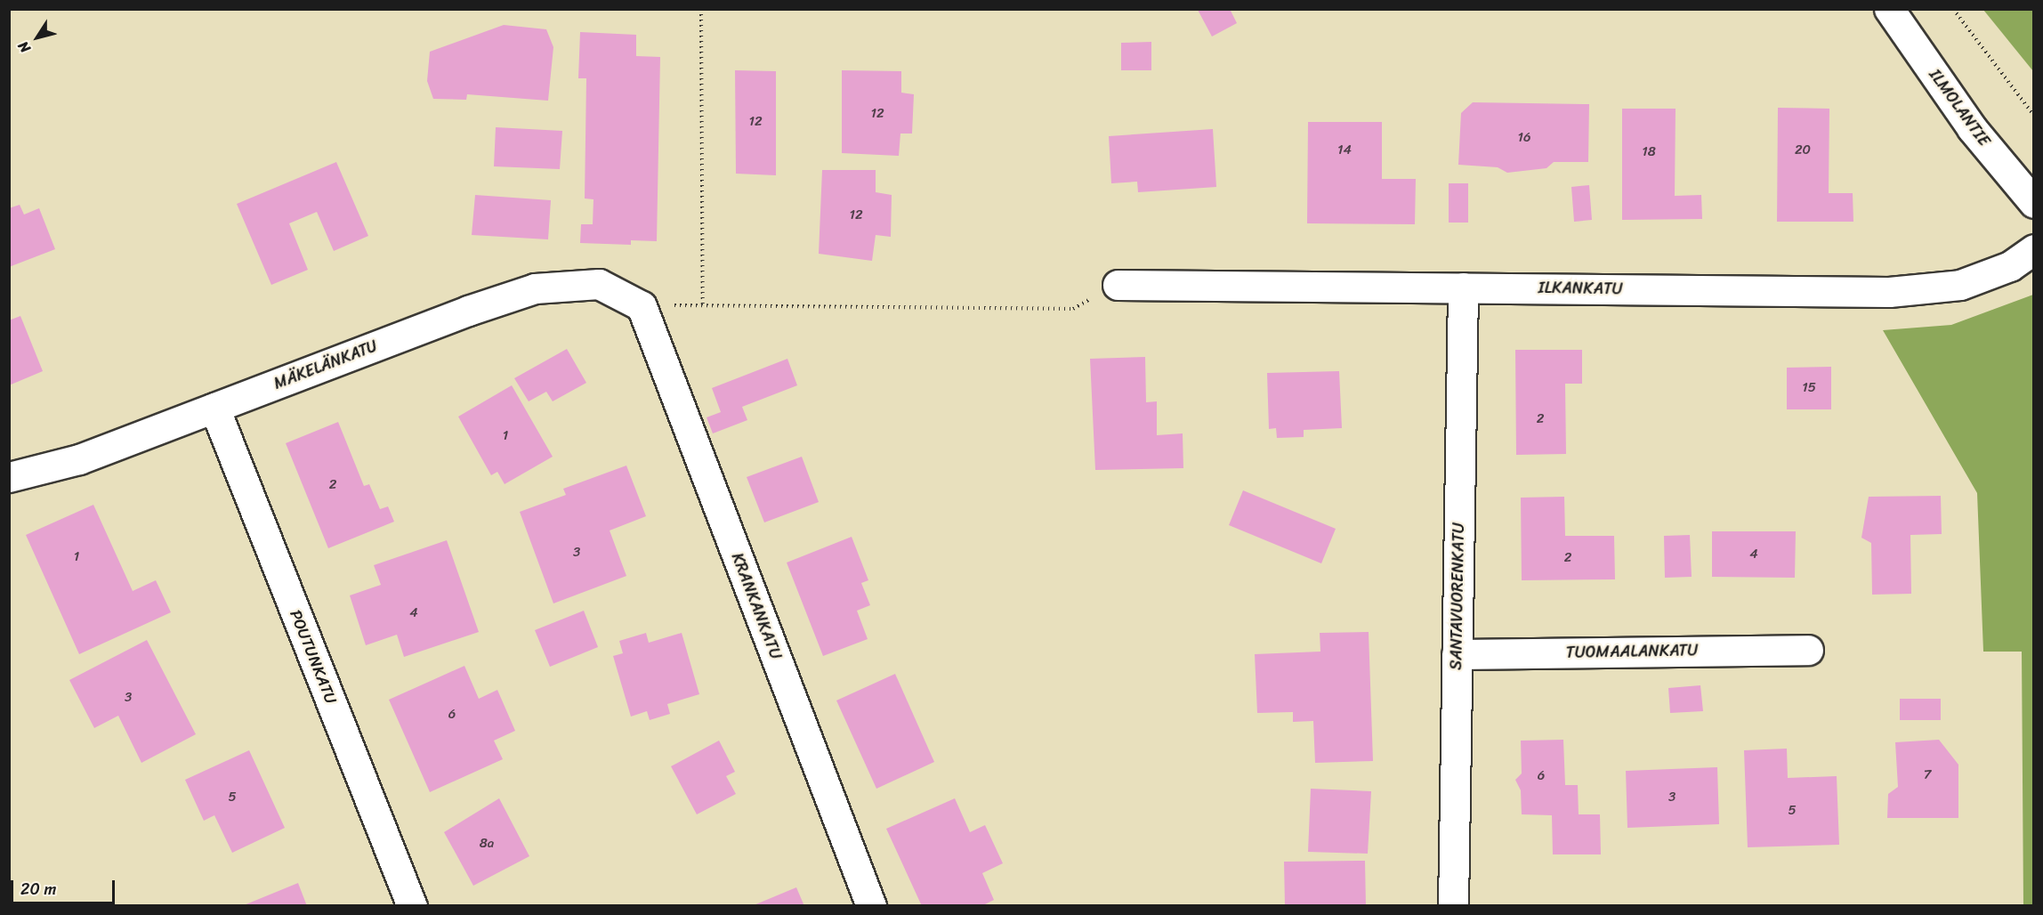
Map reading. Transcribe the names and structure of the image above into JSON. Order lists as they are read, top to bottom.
{
  "streets": {
    "street": [
      "ILMOLANTIE",
      "ILKANKATU",
      "MÄKELÄNKATU",
      "SANTAVUORENKATU",
      "KRANKANKATU",
      "TUOMAALANKATU",
      "POUTUNKATU"
    ]
  },
  "crossings": [
    ["ILKANKATU", "SANTAVUORENKATU"],
    ["MÄKELÄNKATU", "KRANKANKATU"],
    ["MÄKELÄNKATU", "POUTUNKATU"],
    ["SANTAVUORENKATU", "TUOMAALANKATU"]
  ],
  "house_numbers": [
    "12",
    "12",
    "16",
    "14",
    "20",
    "18",
    "12",
    "15",
    "2",
    "1",
    "2",
    "3",
    "4",
    "1",
    "2",
    "4",
    "3",
    "6",
    "7",
    "6",
    "5",
    "3",
    "5",
    "8a"
  ],
  "scale_bar": "20 m",
  "north": "bottom left"
}
